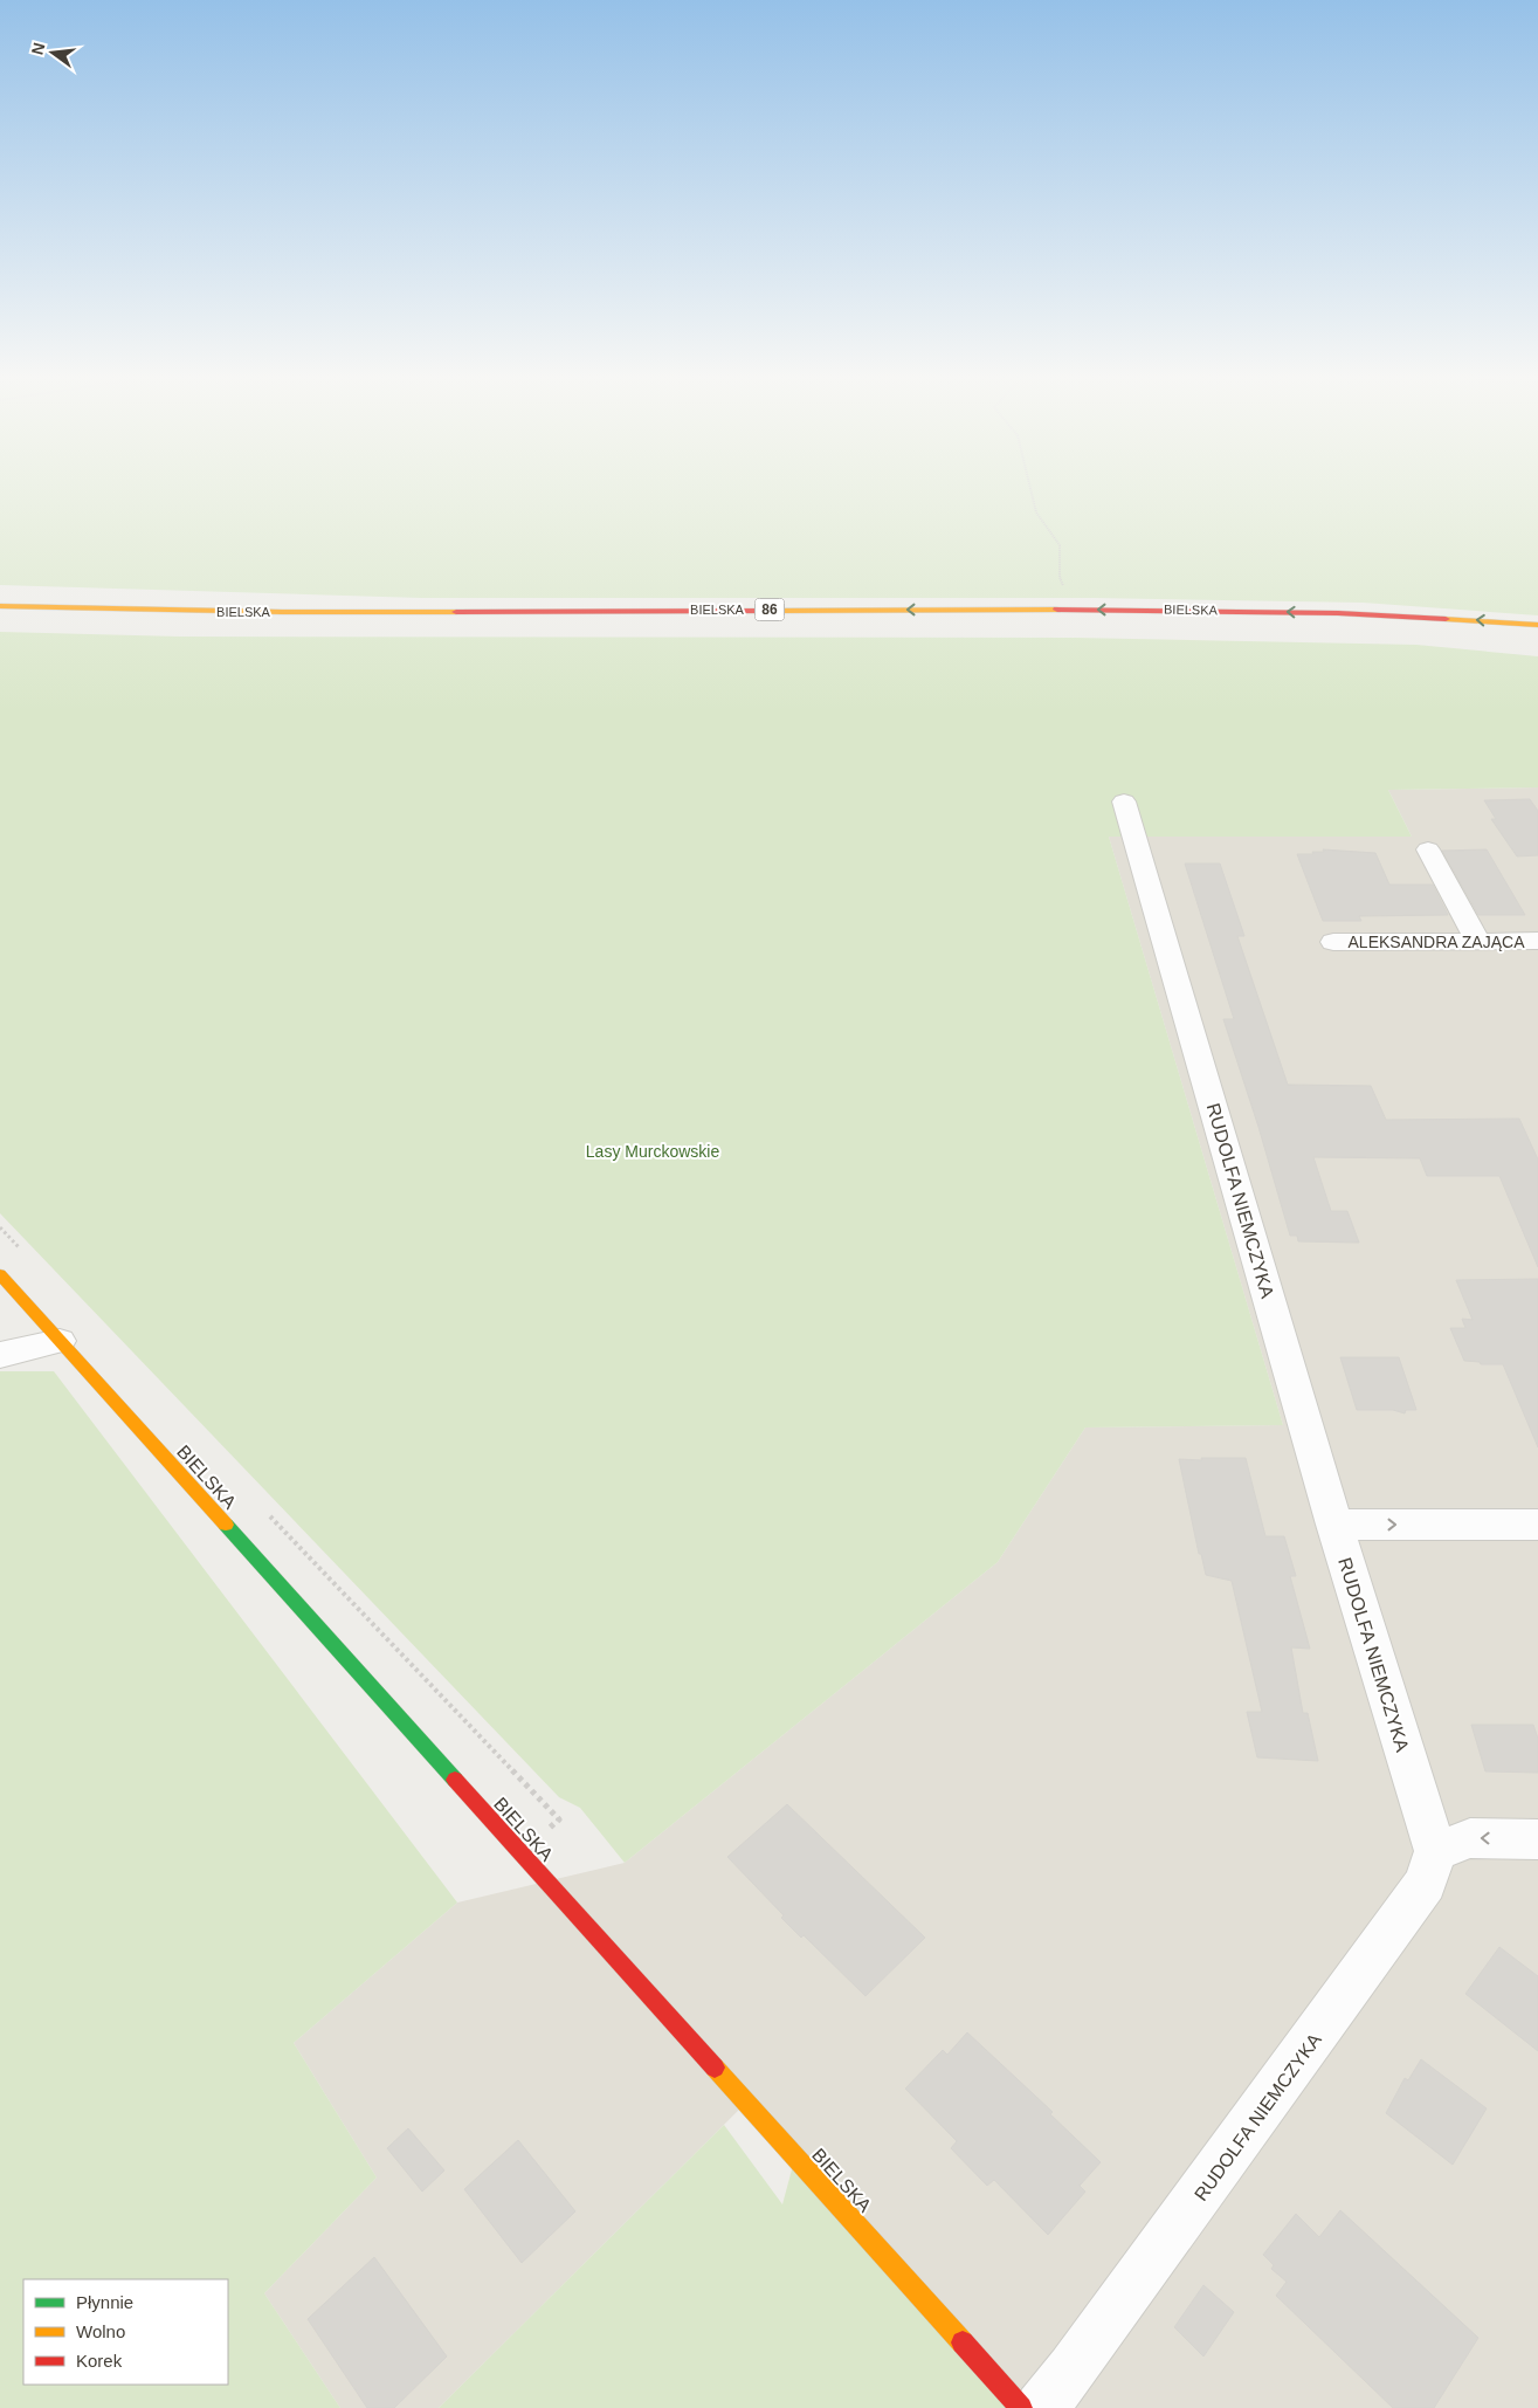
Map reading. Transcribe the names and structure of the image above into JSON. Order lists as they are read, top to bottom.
{
  "streets": {
    "main road": ["BIELSKA", "86"],
    "street": ["ALEKSANDRA ZAJĄCA", "RUDOLFA NIEMCZYKA"]
  },
  "one_way": ["BIELSKA"],
  "parks": ["Lasy Murckowskie"],
  "legend": ["Płynnie", "Wolno", "Korek"],
  "north": "left"
}
